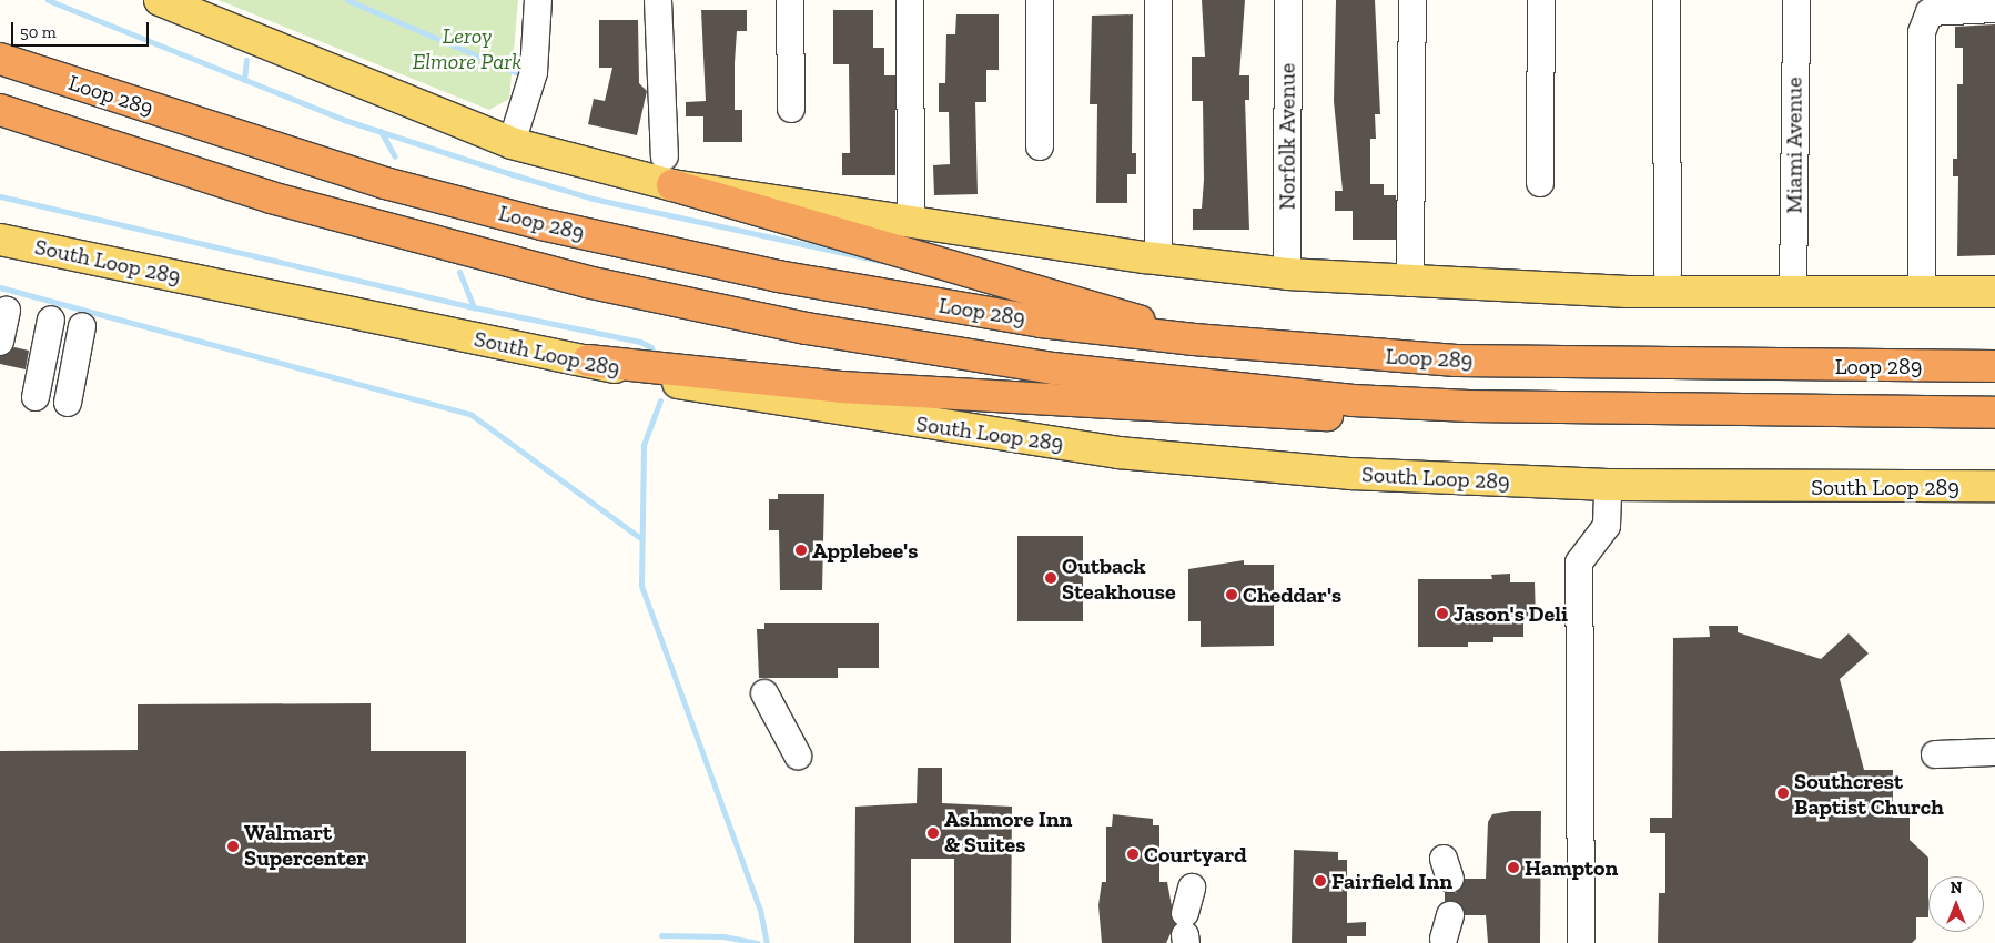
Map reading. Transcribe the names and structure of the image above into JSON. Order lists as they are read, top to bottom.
{
  "streets": {
    "highway": ["Loop 289"],
    "main road": ["South Loop 289"],
    "street": ["Norfolk Avenue", "Miami Avenue"]
  },
  "parks": ["Leroy Elmore Park"],
  "places": [
    "Applebee's",
    "Outback Steakhouse",
    "Cheddar's",
    "Jason's Deli",
    "Southcrest Baptist Church",
    "Ashmore Inn & Suites",
    "Walmart Supercenter",
    "Courtyard",
    "Hampton",
    "Fairfield Inn"
  ],
  "scale_bar": "50 m",
  "north": "top"
}
